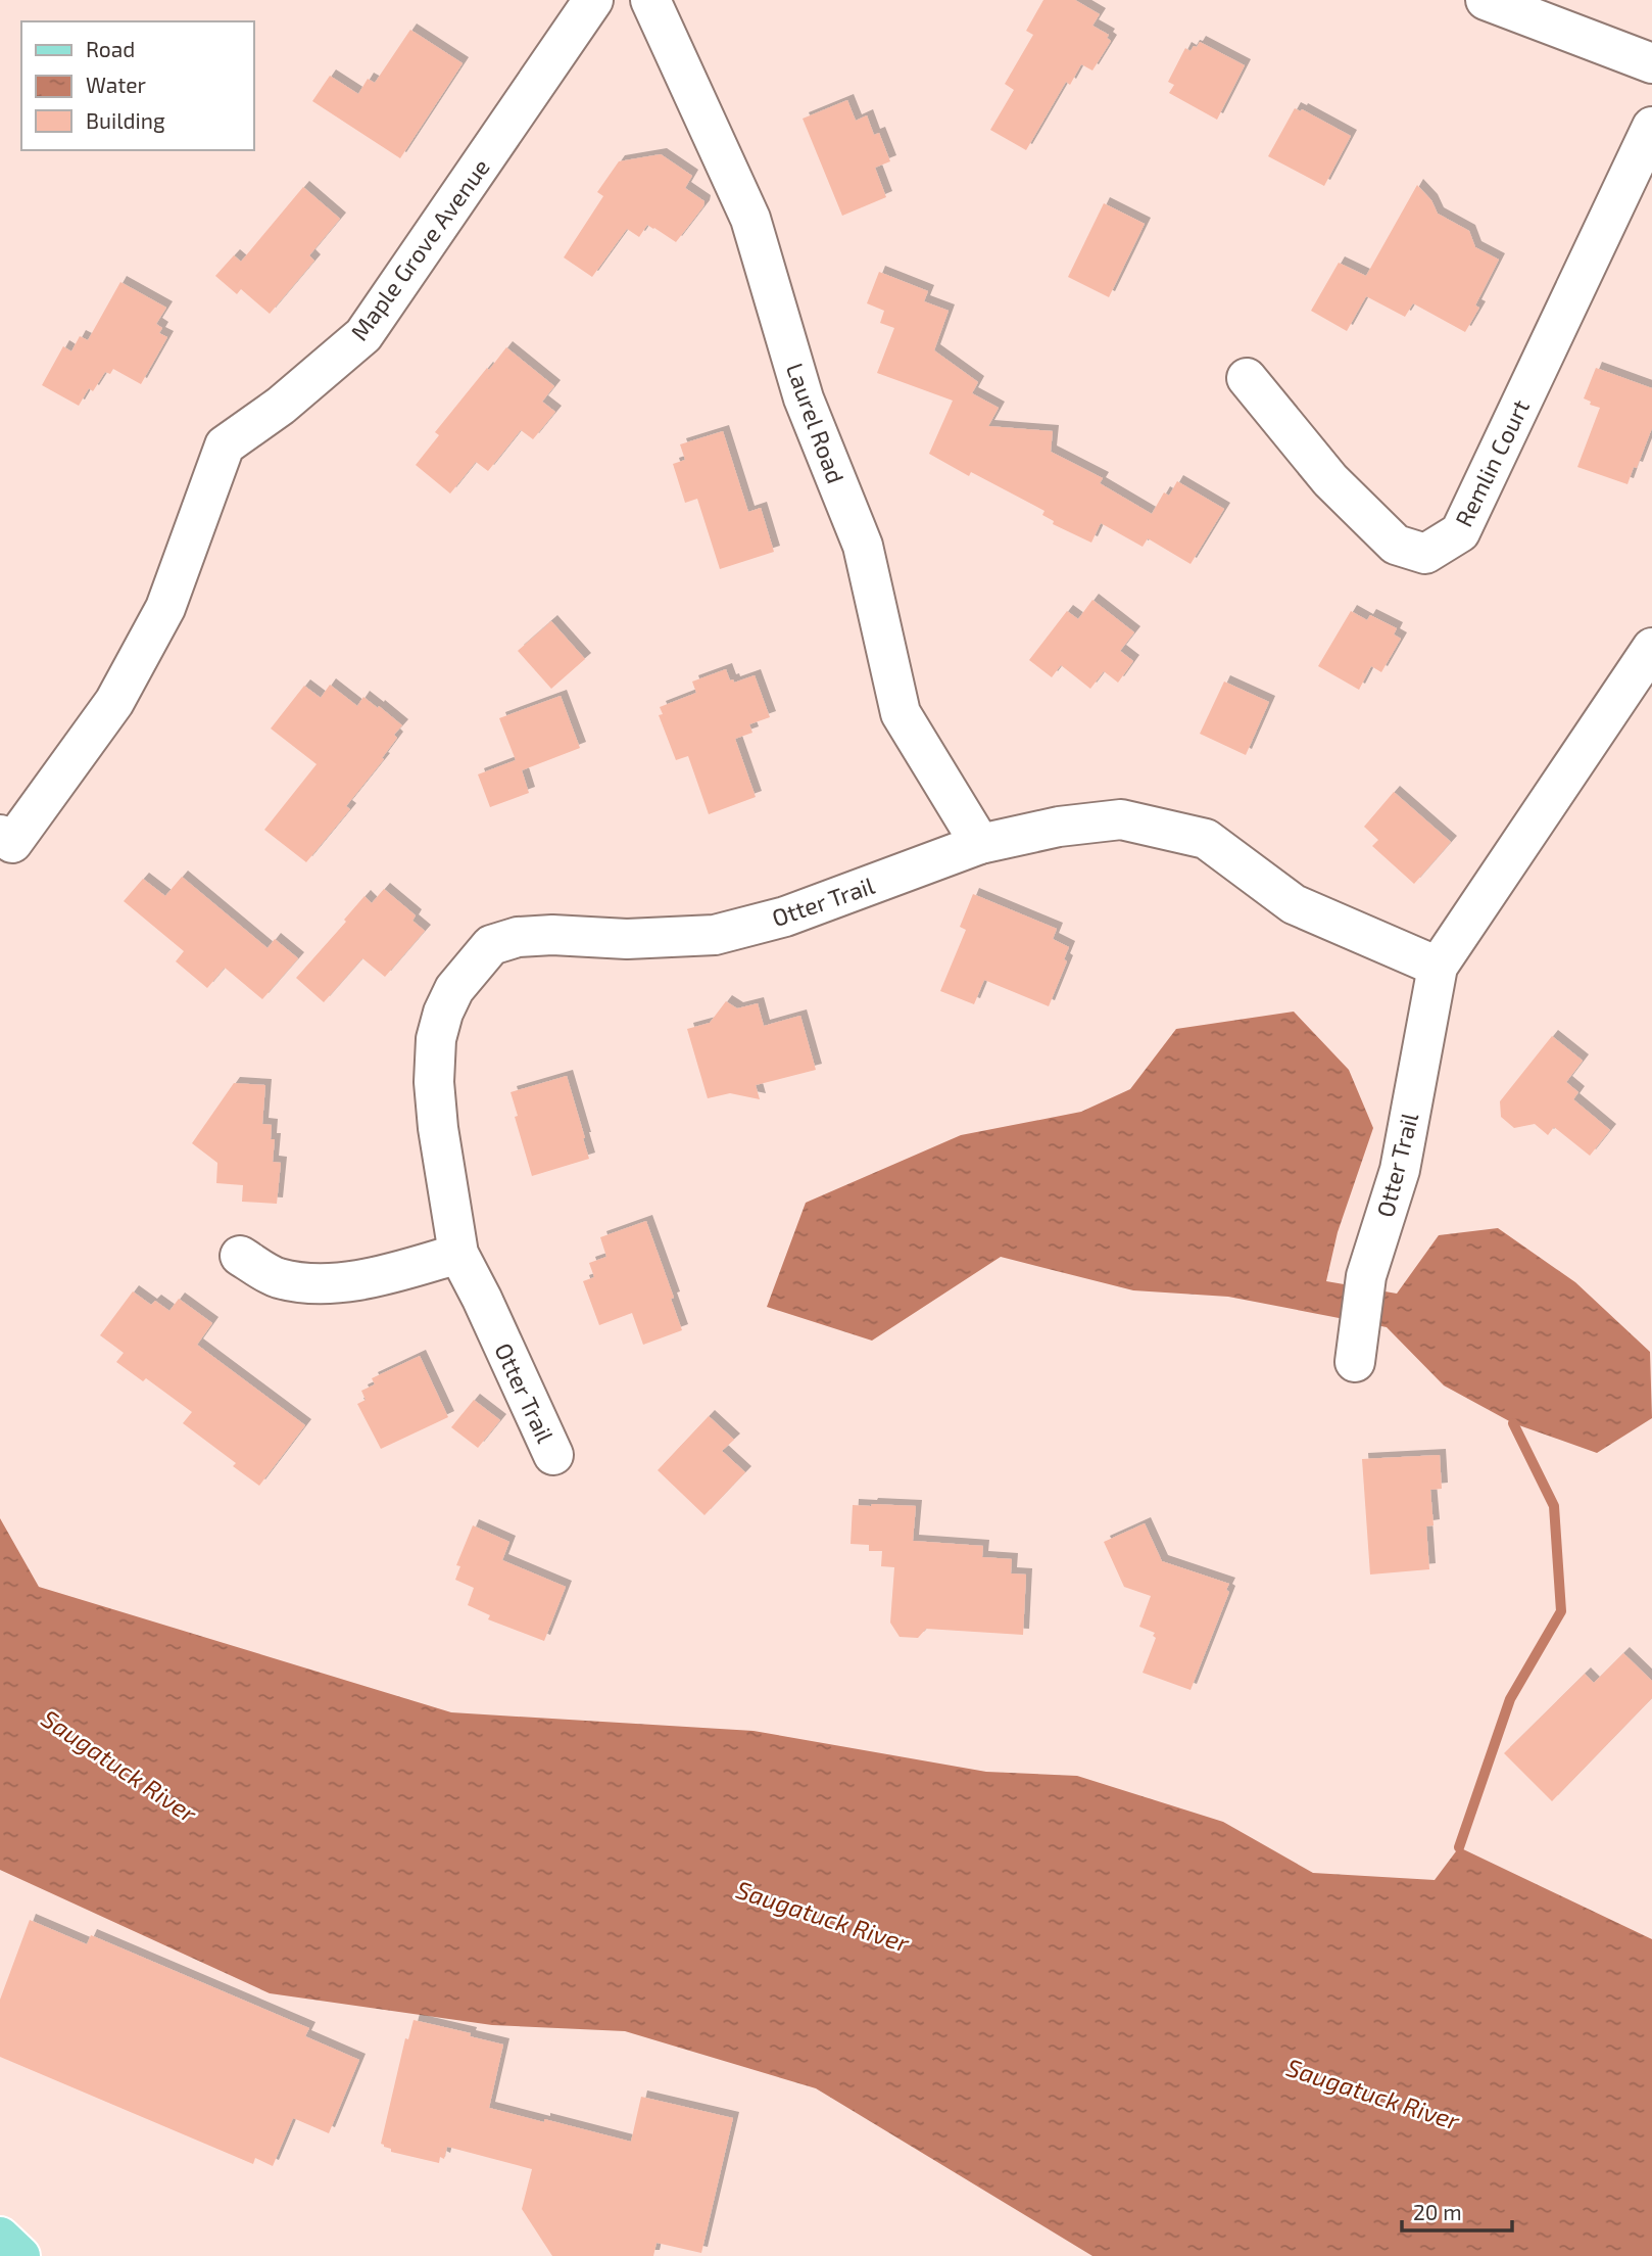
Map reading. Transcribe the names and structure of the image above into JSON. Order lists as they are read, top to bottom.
{
  "streets": {
    "street": [
      "Maple Grove Avenue",
      "Laurel Road",
      "Remlin Court",
      "Otter Trail"
    ]
  },
  "crossings": [
    ["Laurel Road", "Otter Trail"]
  ],
  "water": ["Saugatuck River"],
  "legend": ["Road", "Water", "Building"],
  "scale_bar": "20 m"
}
